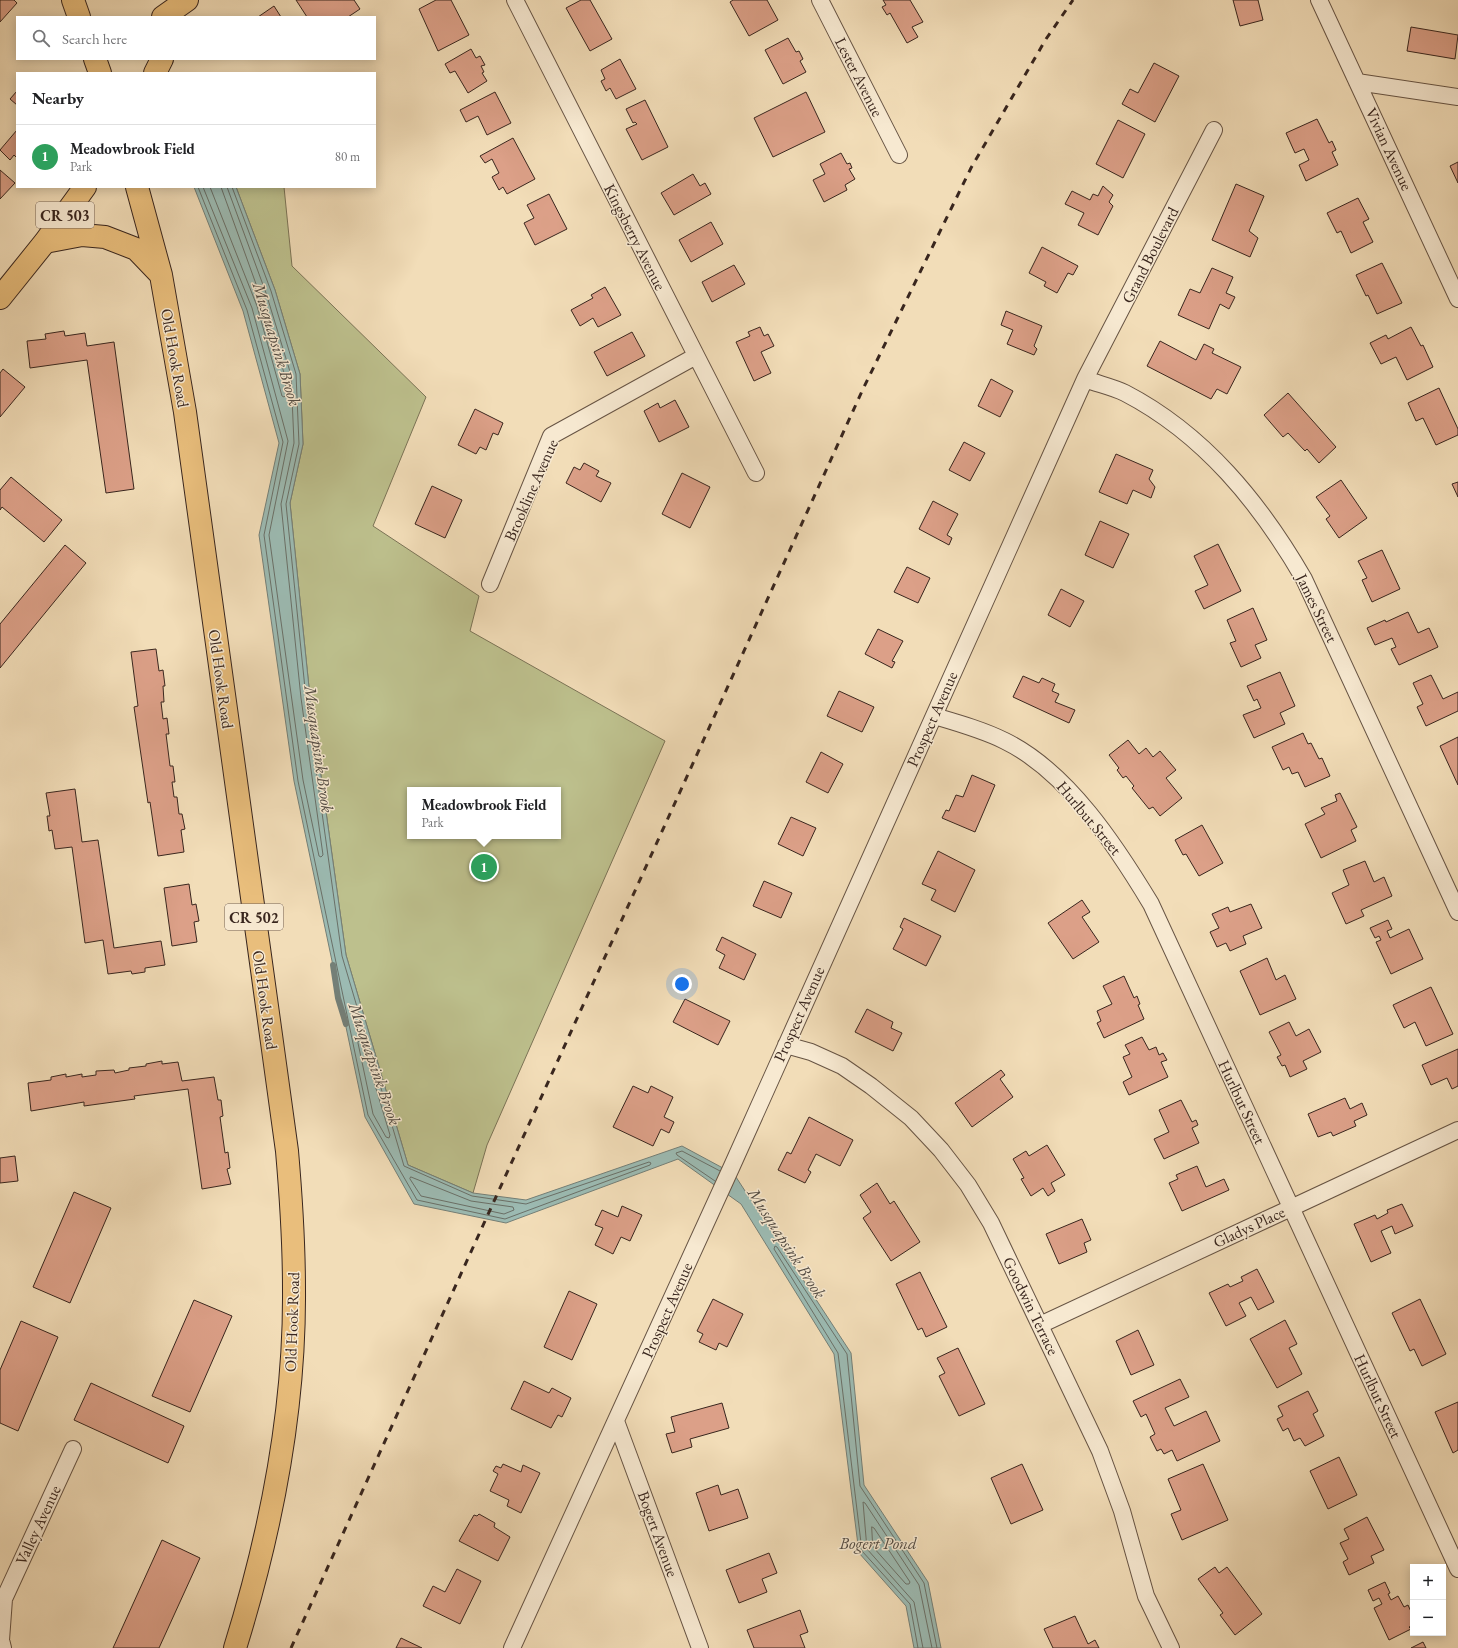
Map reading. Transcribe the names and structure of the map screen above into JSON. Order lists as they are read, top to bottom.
{
  "streets": {
    "main road": ["CR 503", "Old Hook Road", "CR 502"],
    "street": [
      "Lester Avenue",
      "Vivian Avenue",
      "Kingsberry Avenue",
      "Grand Boulevard",
      "Brookline Avenue",
      "James Street",
      "Prospect Avenue",
      "Hurlbut Street",
      "Gladys Place",
      "Goodwin Terrace",
      "Valley Avenue",
      "Bogert Avenue"
    ]
  },
  "crossings": [
    ["Kingsberry Avenue", "Brookline Avenue"],
    ["Grand Boulevard", "James Street"],
    ["Grand Boulevard", "Prospect Avenue"],
    ["James Street", "Prospect Avenue"],
    ["Prospect Avenue", "Hurlbut Street"],
    ["Prospect Avenue", "Goodwin Terrace"],
    ["Prospect Avenue", "Bogert Avenue"],
    ["Hurlbut Street", "Gladys Place"],
    ["Gladys Place", "Goodwin Terrace"]
  ],
  "water": ["Musquapsink Brook", "Bogert Pond"],
  "page": {
    "search": "Search here",
    "heading": "Nearby",
    "list": [
      {
        "mark": "1",
        "name": "Meadowbrook Field",
        "note": "Park",
        "value": "80 m"
      }
    ],
    "popup": ["Meadowbrook Field", "Park"],
    "pins": "1",
    "map_buttons": ["+", "−"]
  }
}
